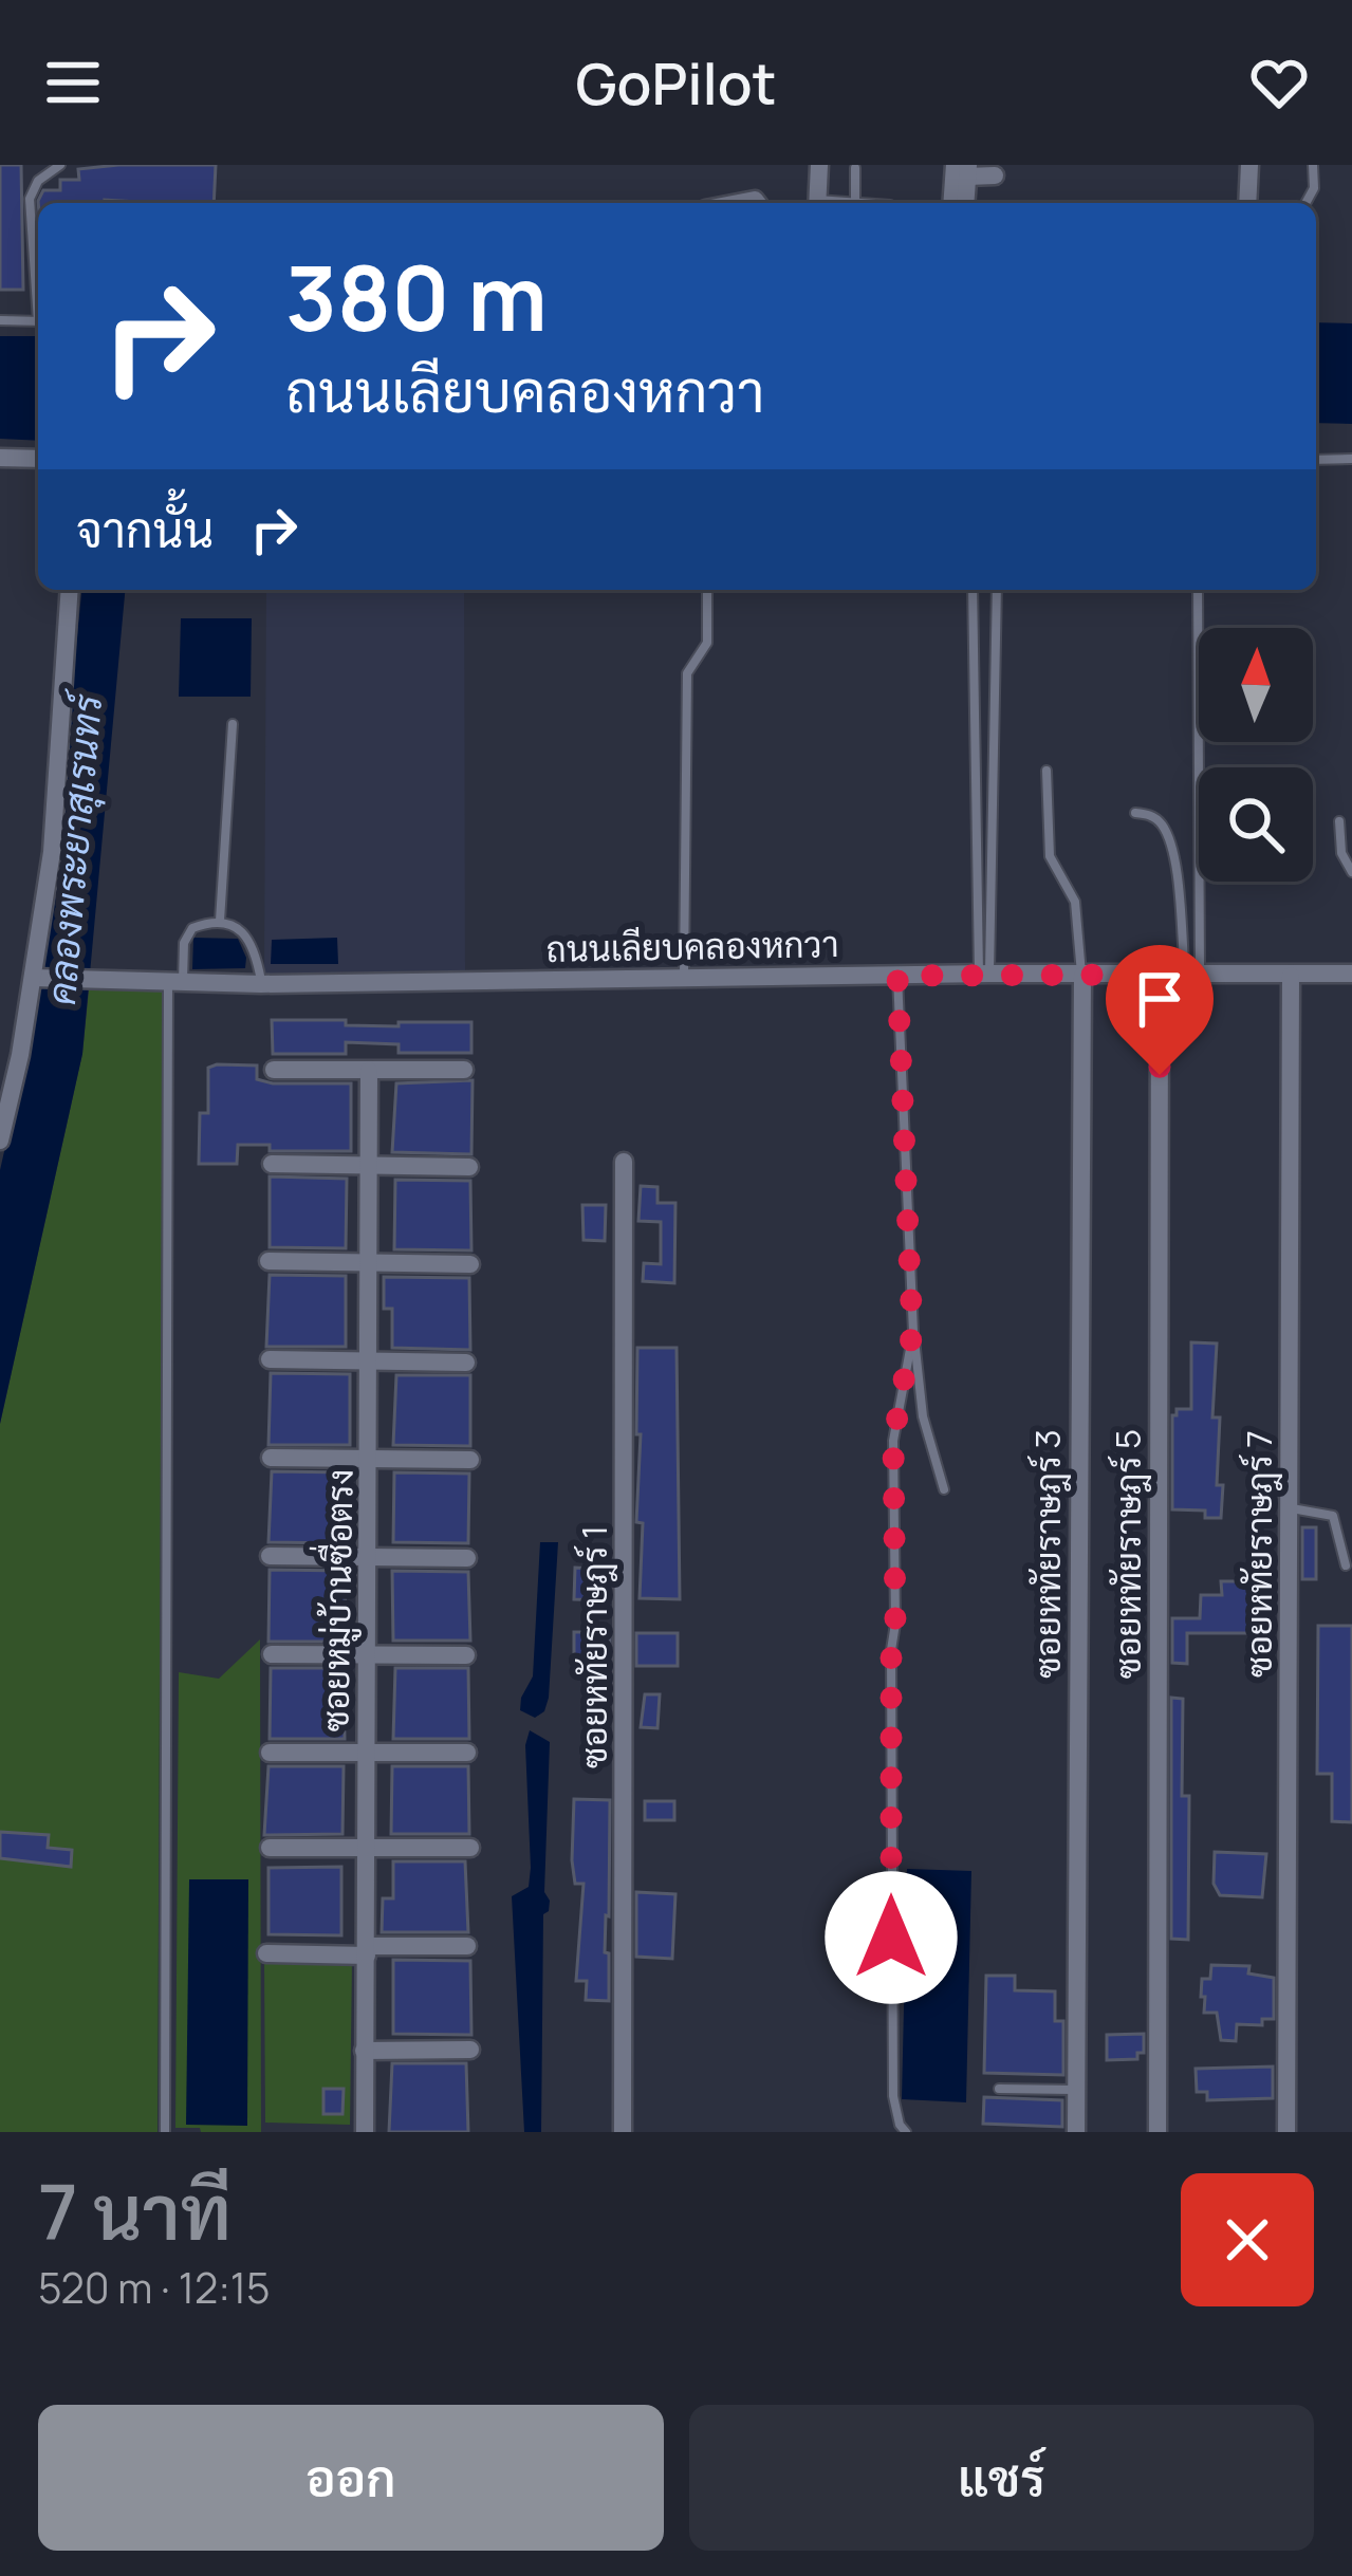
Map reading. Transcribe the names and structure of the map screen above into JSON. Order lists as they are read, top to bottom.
{
  "streets": {
    "street": [
      "ถนนเลียบคลองหกวา",
      "ซอยหทัยราษฎร์ 3",
      "ซอยหทัยราษฎร์ 5",
      "ซอยหทัยราษฎร์ 7",
      "ซอยหมู่บ้านซื่อตรง",
      "ซอยหทัยราษฎร์ 1"
    ]
  },
  "crossings": [
    ["ถนนเลียบคลองหกวา", "ซอยหทัยราษฎร์ 3"],
    ["ถนนเลียบคลองหกวา", "ซอยหทัยราษฎร์ 5"],
    ["ถนนเลียบคลองหกวา", "ซอยหทัยราษฎร์ 7"]
  ],
  "water": ["คลองพระยาสุเรนทร์"],
  "north": "top",
  "page": {
    "header": "GoPilot",
    "turn": ["380 m", "ถนนเลียบคลองหกวา"],
    "then": "จากนั้น",
    "heading": ["7 นาที", "520 m · 12:15"],
    "buttons": ["ออก", "แชร์"]
  }
}
